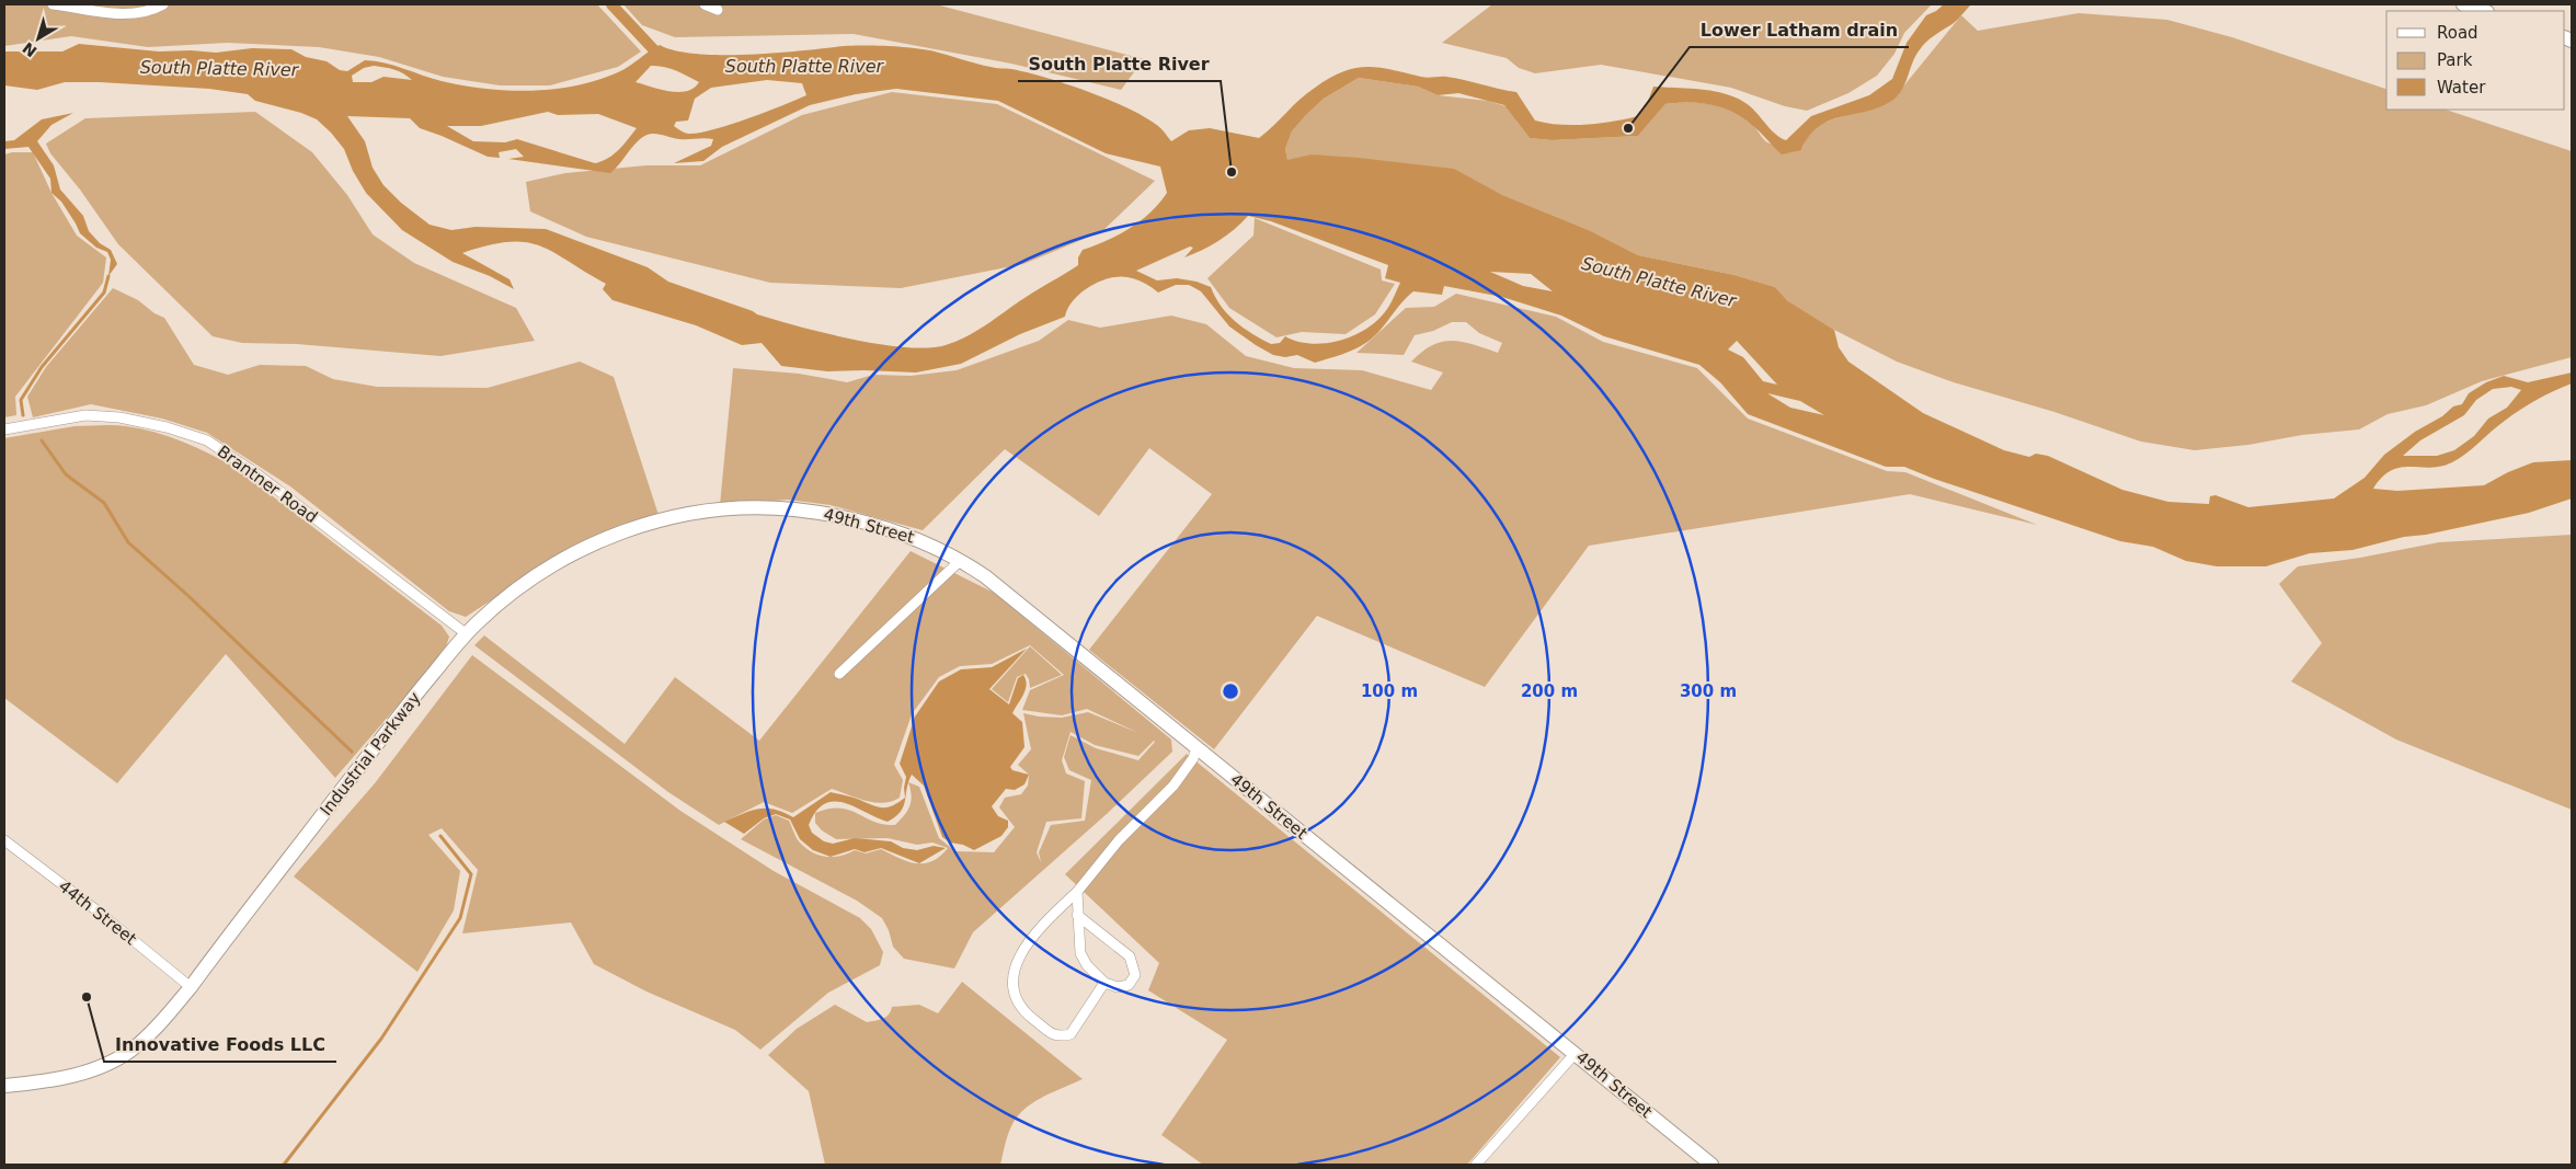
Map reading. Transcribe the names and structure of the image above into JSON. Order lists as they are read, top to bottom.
{
  "streets": {
    "street": [
      "Brantner Road",
      "49th Street",
      "Industrial Parkway",
      "44th Street"
    ]
  },
  "crossings": [
    ["Brantner Road", "Industrial Parkway"],
    ["49th Street", "Industrial Parkway"],
    ["Industrial Parkway", "44th Street"]
  ],
  "water": ["South Platte River"],
  "places": ["Lower Latham drain", "South Platte River", "Innovative Foods LLC"],
  "legend": ["Road", "Park", "Water"],
  "north": "bottom left",
  "rings": ["100 m", "200 m", "300 m"]
}
